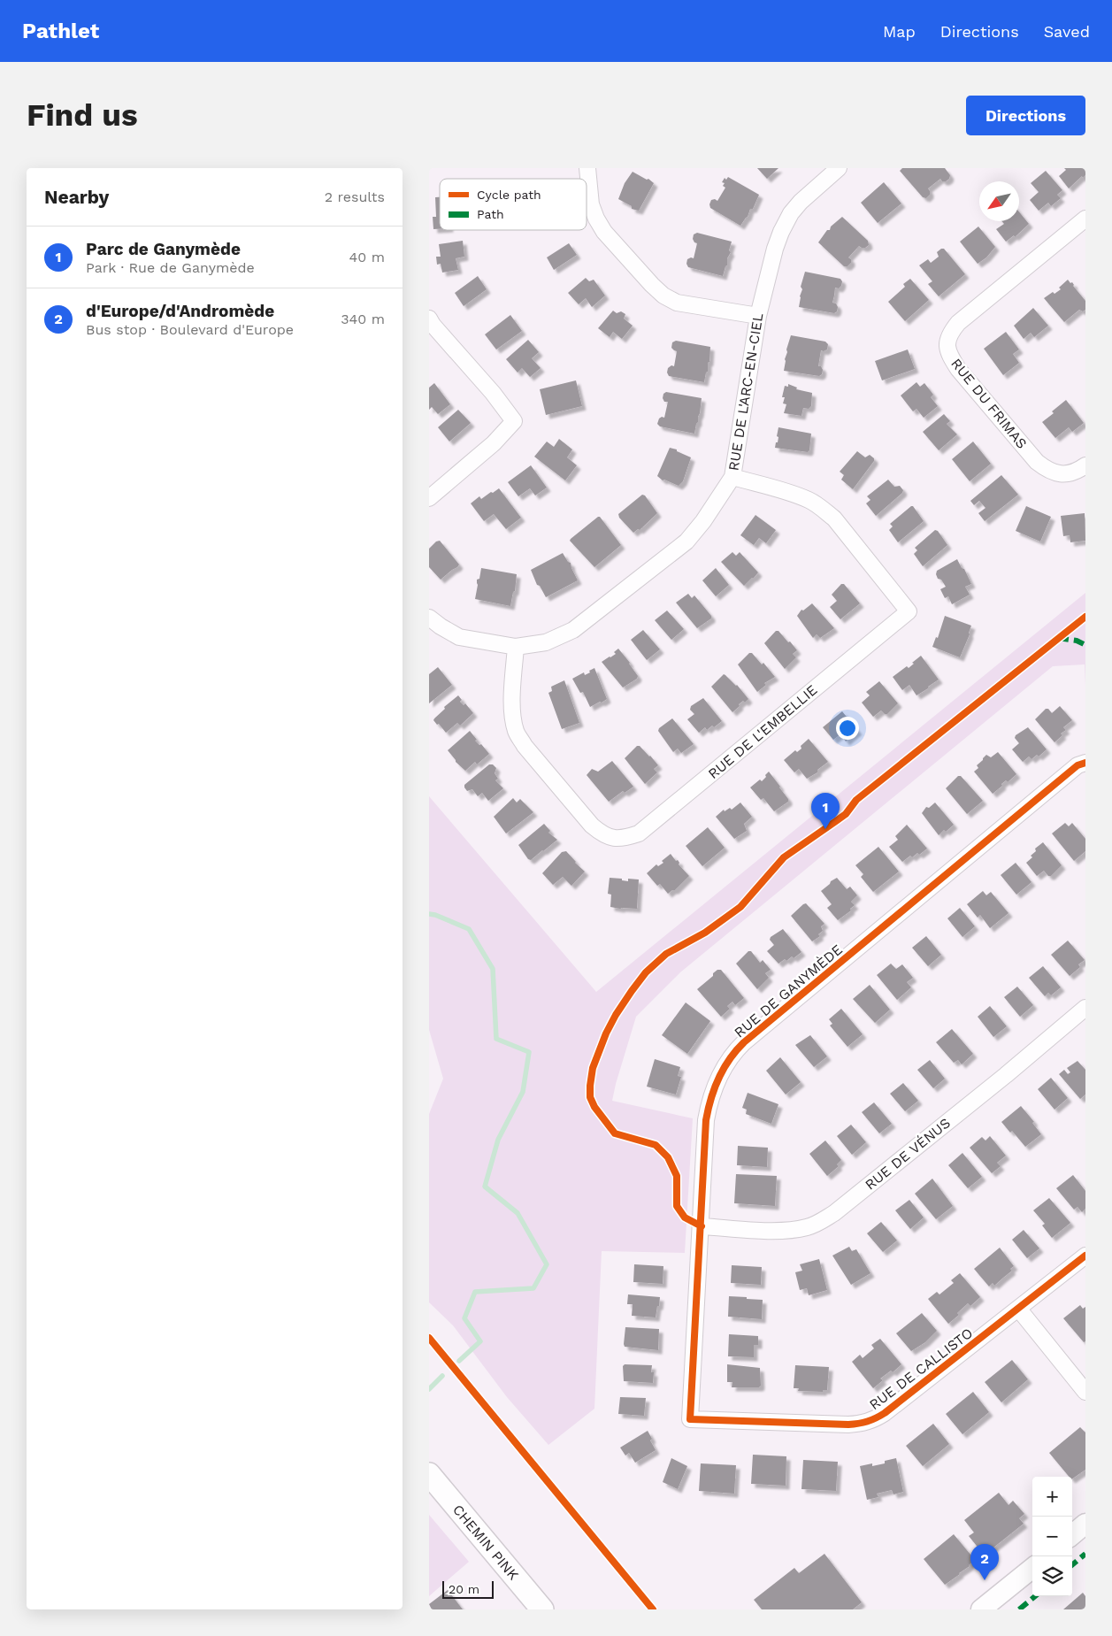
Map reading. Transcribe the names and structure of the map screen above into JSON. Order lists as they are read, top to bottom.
{
  "streets": {
    "main road": ["CHEMIN PINK"],
    "street": [
      "RUE DE L'ARC-EN-CIEL",
      "RUE DU FRIMAS",
      "RUE DE L'EMBELLIE",
      "RUE DE GANYMÈDE",
      "RUE DE VÉNUS",
      "RUE DE CALLISTO"
    ]
  },
  "crossings": [
    ["RUE DE L'ARC-EN-CIEL", "RUE DE L'EMBELLIE"],
    ["RUE DE GANYMÈDE", "RUE DE VÉNUS"],
    ["RUE DE GANYMÈDE", "RUE DE CALLISTO"]
  ],
  "legend": ["Cycle path", "Path"],
  "scale_bar": "20 m",
  "north": "bottom left",
  "page": {
    "header": "Pathlet",
    "nav": ["Map", "Directions", "Saved"],
    "buttons": "Directions",
    "title": "Find us",
    "heading": ["Nearby", "2 results"],
    "list": [
      {
        "mark": "1",
        "name": "Parc de Ganymède",
        "note": "Park · Rue de Ganymède",
        "value": "40 m"
      },
      {
        "mark": "2",
        "name": "d'Europe/d'Andromède",
        "note": "Bus stop · Boulevard d'Europe",
        "value": "340 m"
      }
    ],
    "pins": ["1", "2"],
    "map_buttons": ["+", "−"],
    "scale": "20 m"
  }
}
